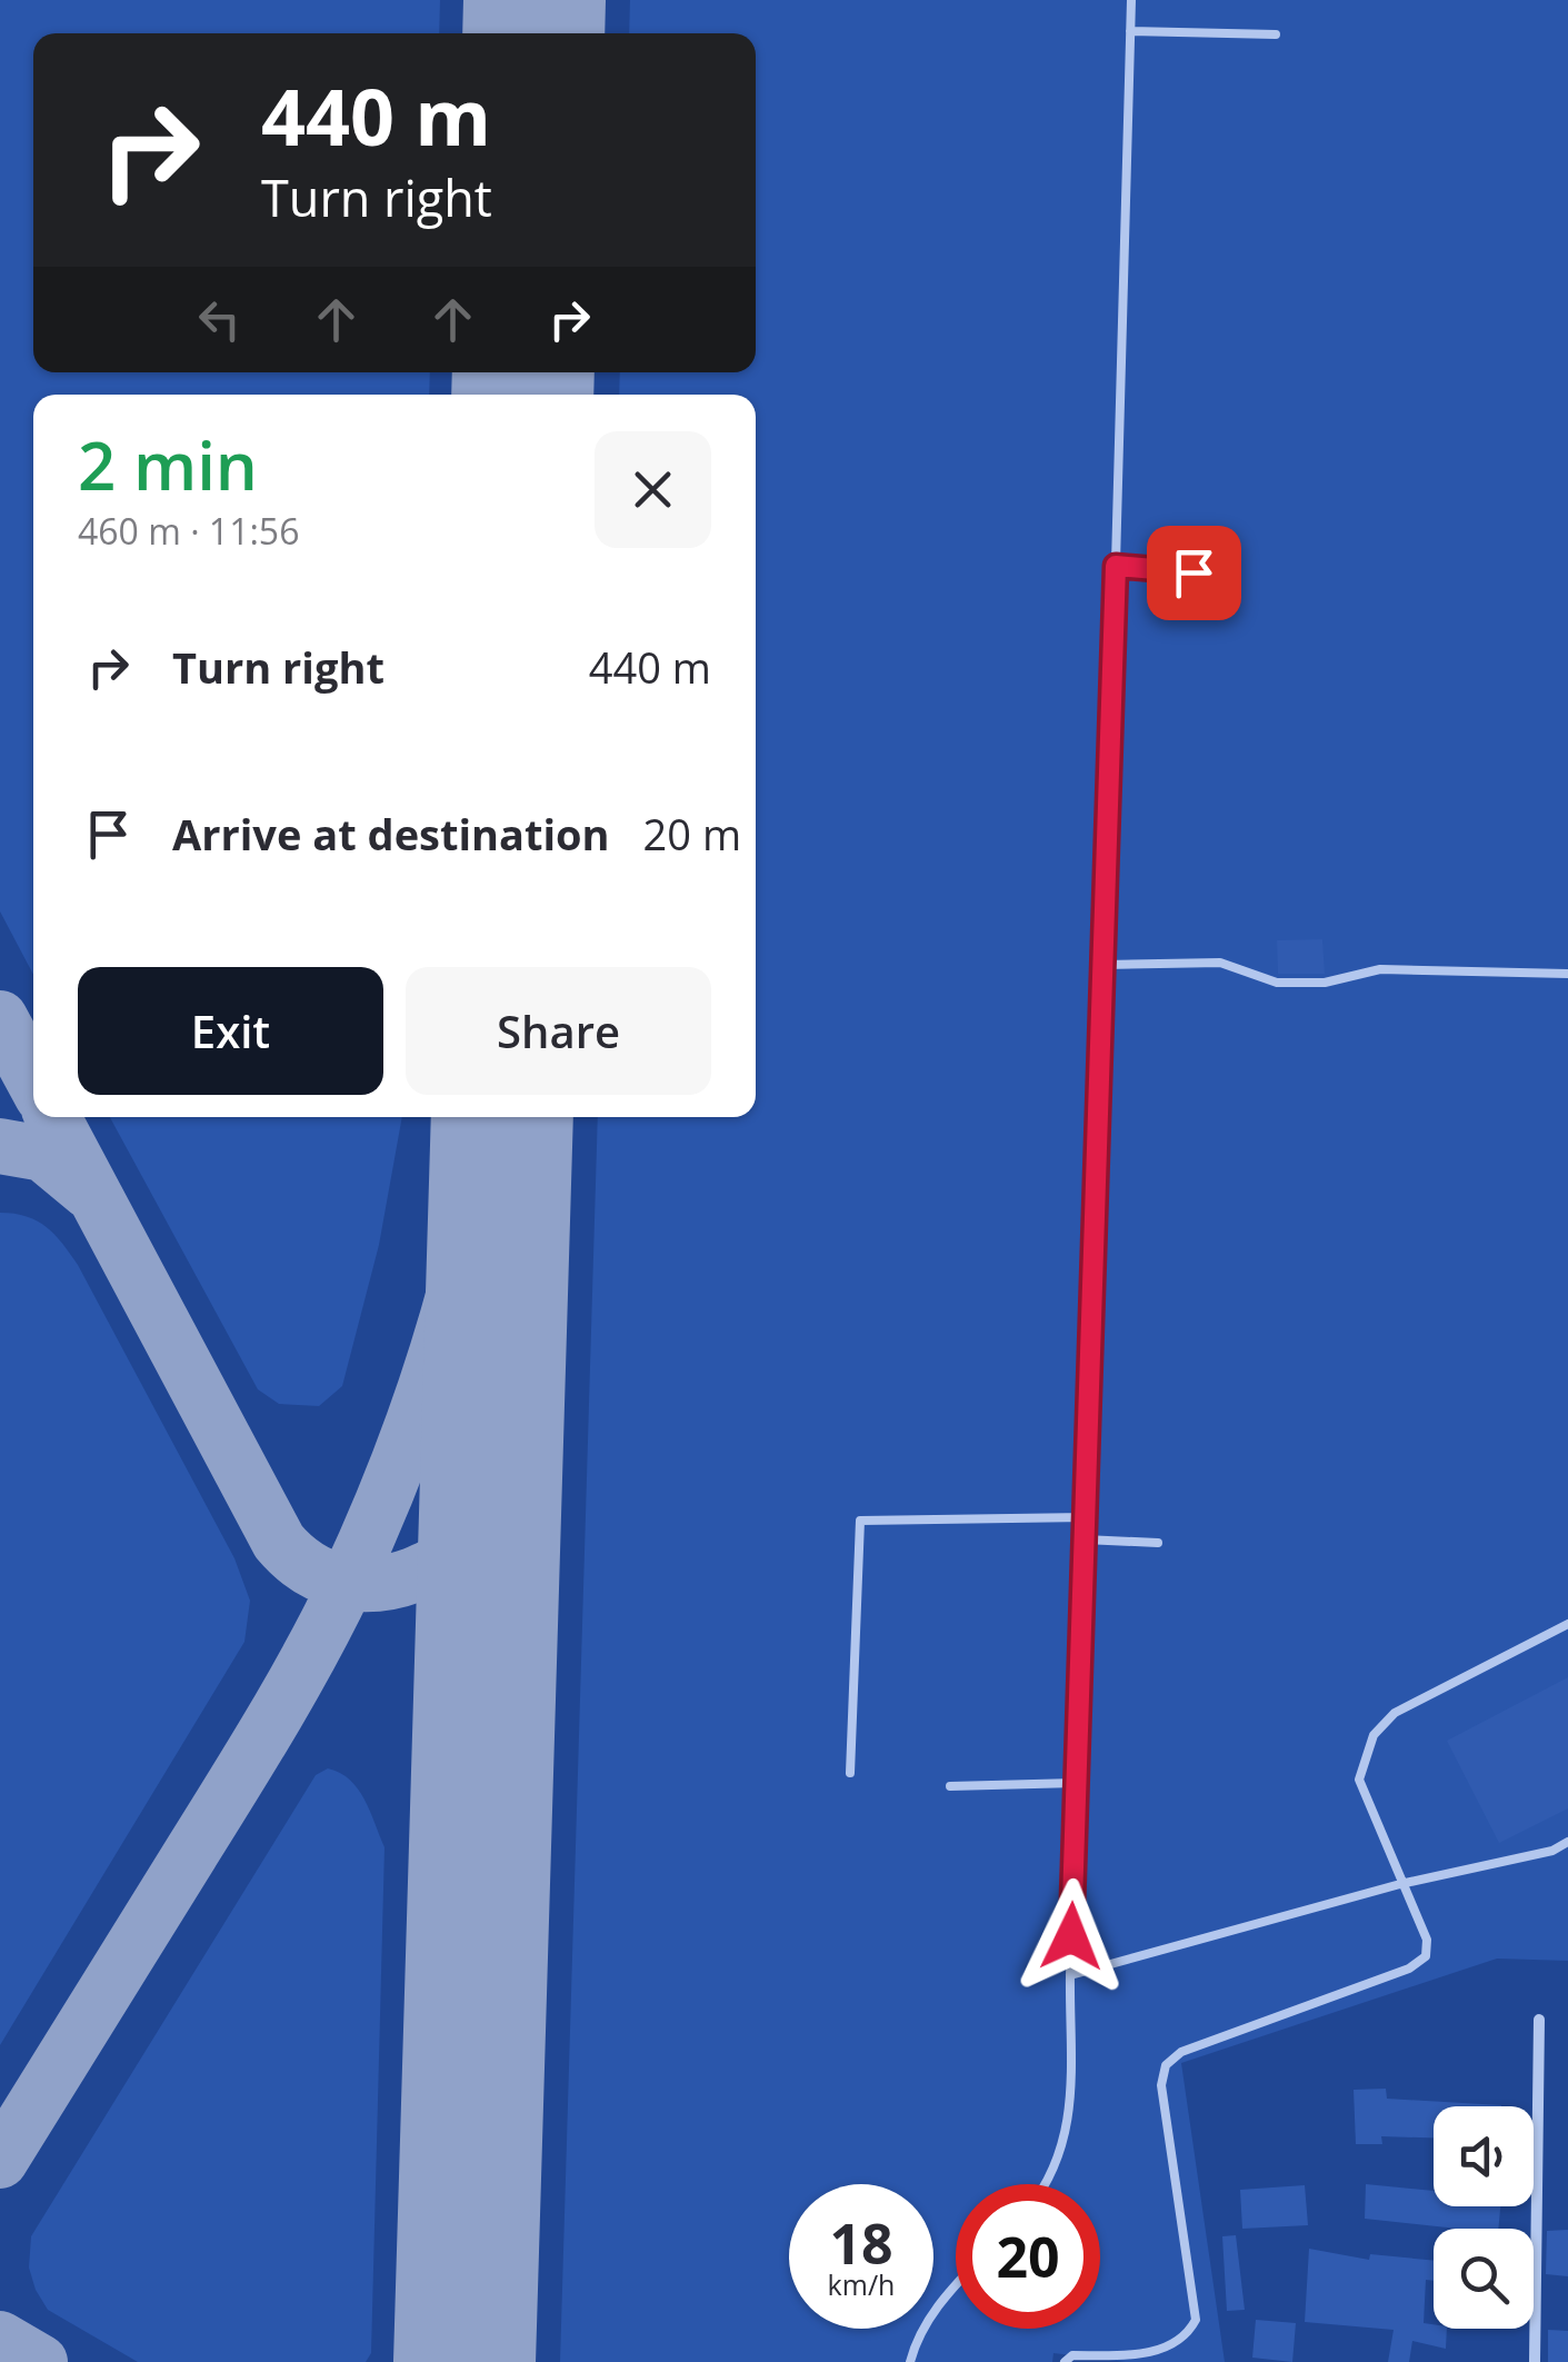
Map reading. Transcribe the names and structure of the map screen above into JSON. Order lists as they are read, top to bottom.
{
  "page": {
    "turn": ["440 m", "Turn right"],
    "heading": ["2 min", "460 m · 11:56"],
    "list": [
      {
        "name": "Turn right",
        "value": "440 m"
      },
      {
        "name": "Arrive at destination",
        "value": "20 m"
      }
    ],
    "buttons": ["Exit", "Share"],
    "speed": "18 km/h",
    "limit": "20"
  }
}
